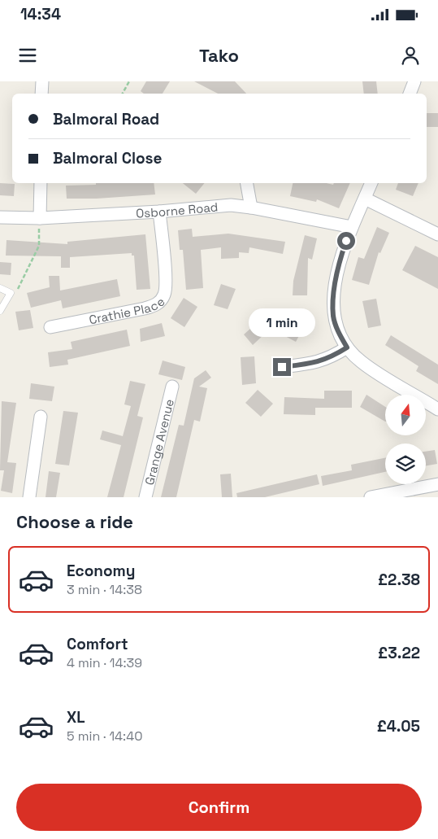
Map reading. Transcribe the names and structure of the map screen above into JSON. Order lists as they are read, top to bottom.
{
  "streets": {
    "street": ["Osborne Road", "Crathie Place", "Grange Avenue"]
  },
  "crossings": [
    ["Osborne Road", "Crathie Place"]
  ],
  "north": "top",
  "page": {
    "status": "14:34",
    "header": "Tako",
    "banner": ["Balmoral Road", "Balmoral Close"],
    "bubble": "1 min",
    "heading": "Choose a ride",
    "list": [
      {
        "name": "Economy",
        "note": "3 min · 14:38",
        "value": "£2.38"
      },
      {
        "name": "Comfort",
        "note": "4 min · 14:39",
        "value": "£3.22"
      },
      {
        "name": "XL",
        "note": "5 min · 14:40",
        "value": "£4.05"
      }
    ],
    "buttons": "Confirm"
  }
}
